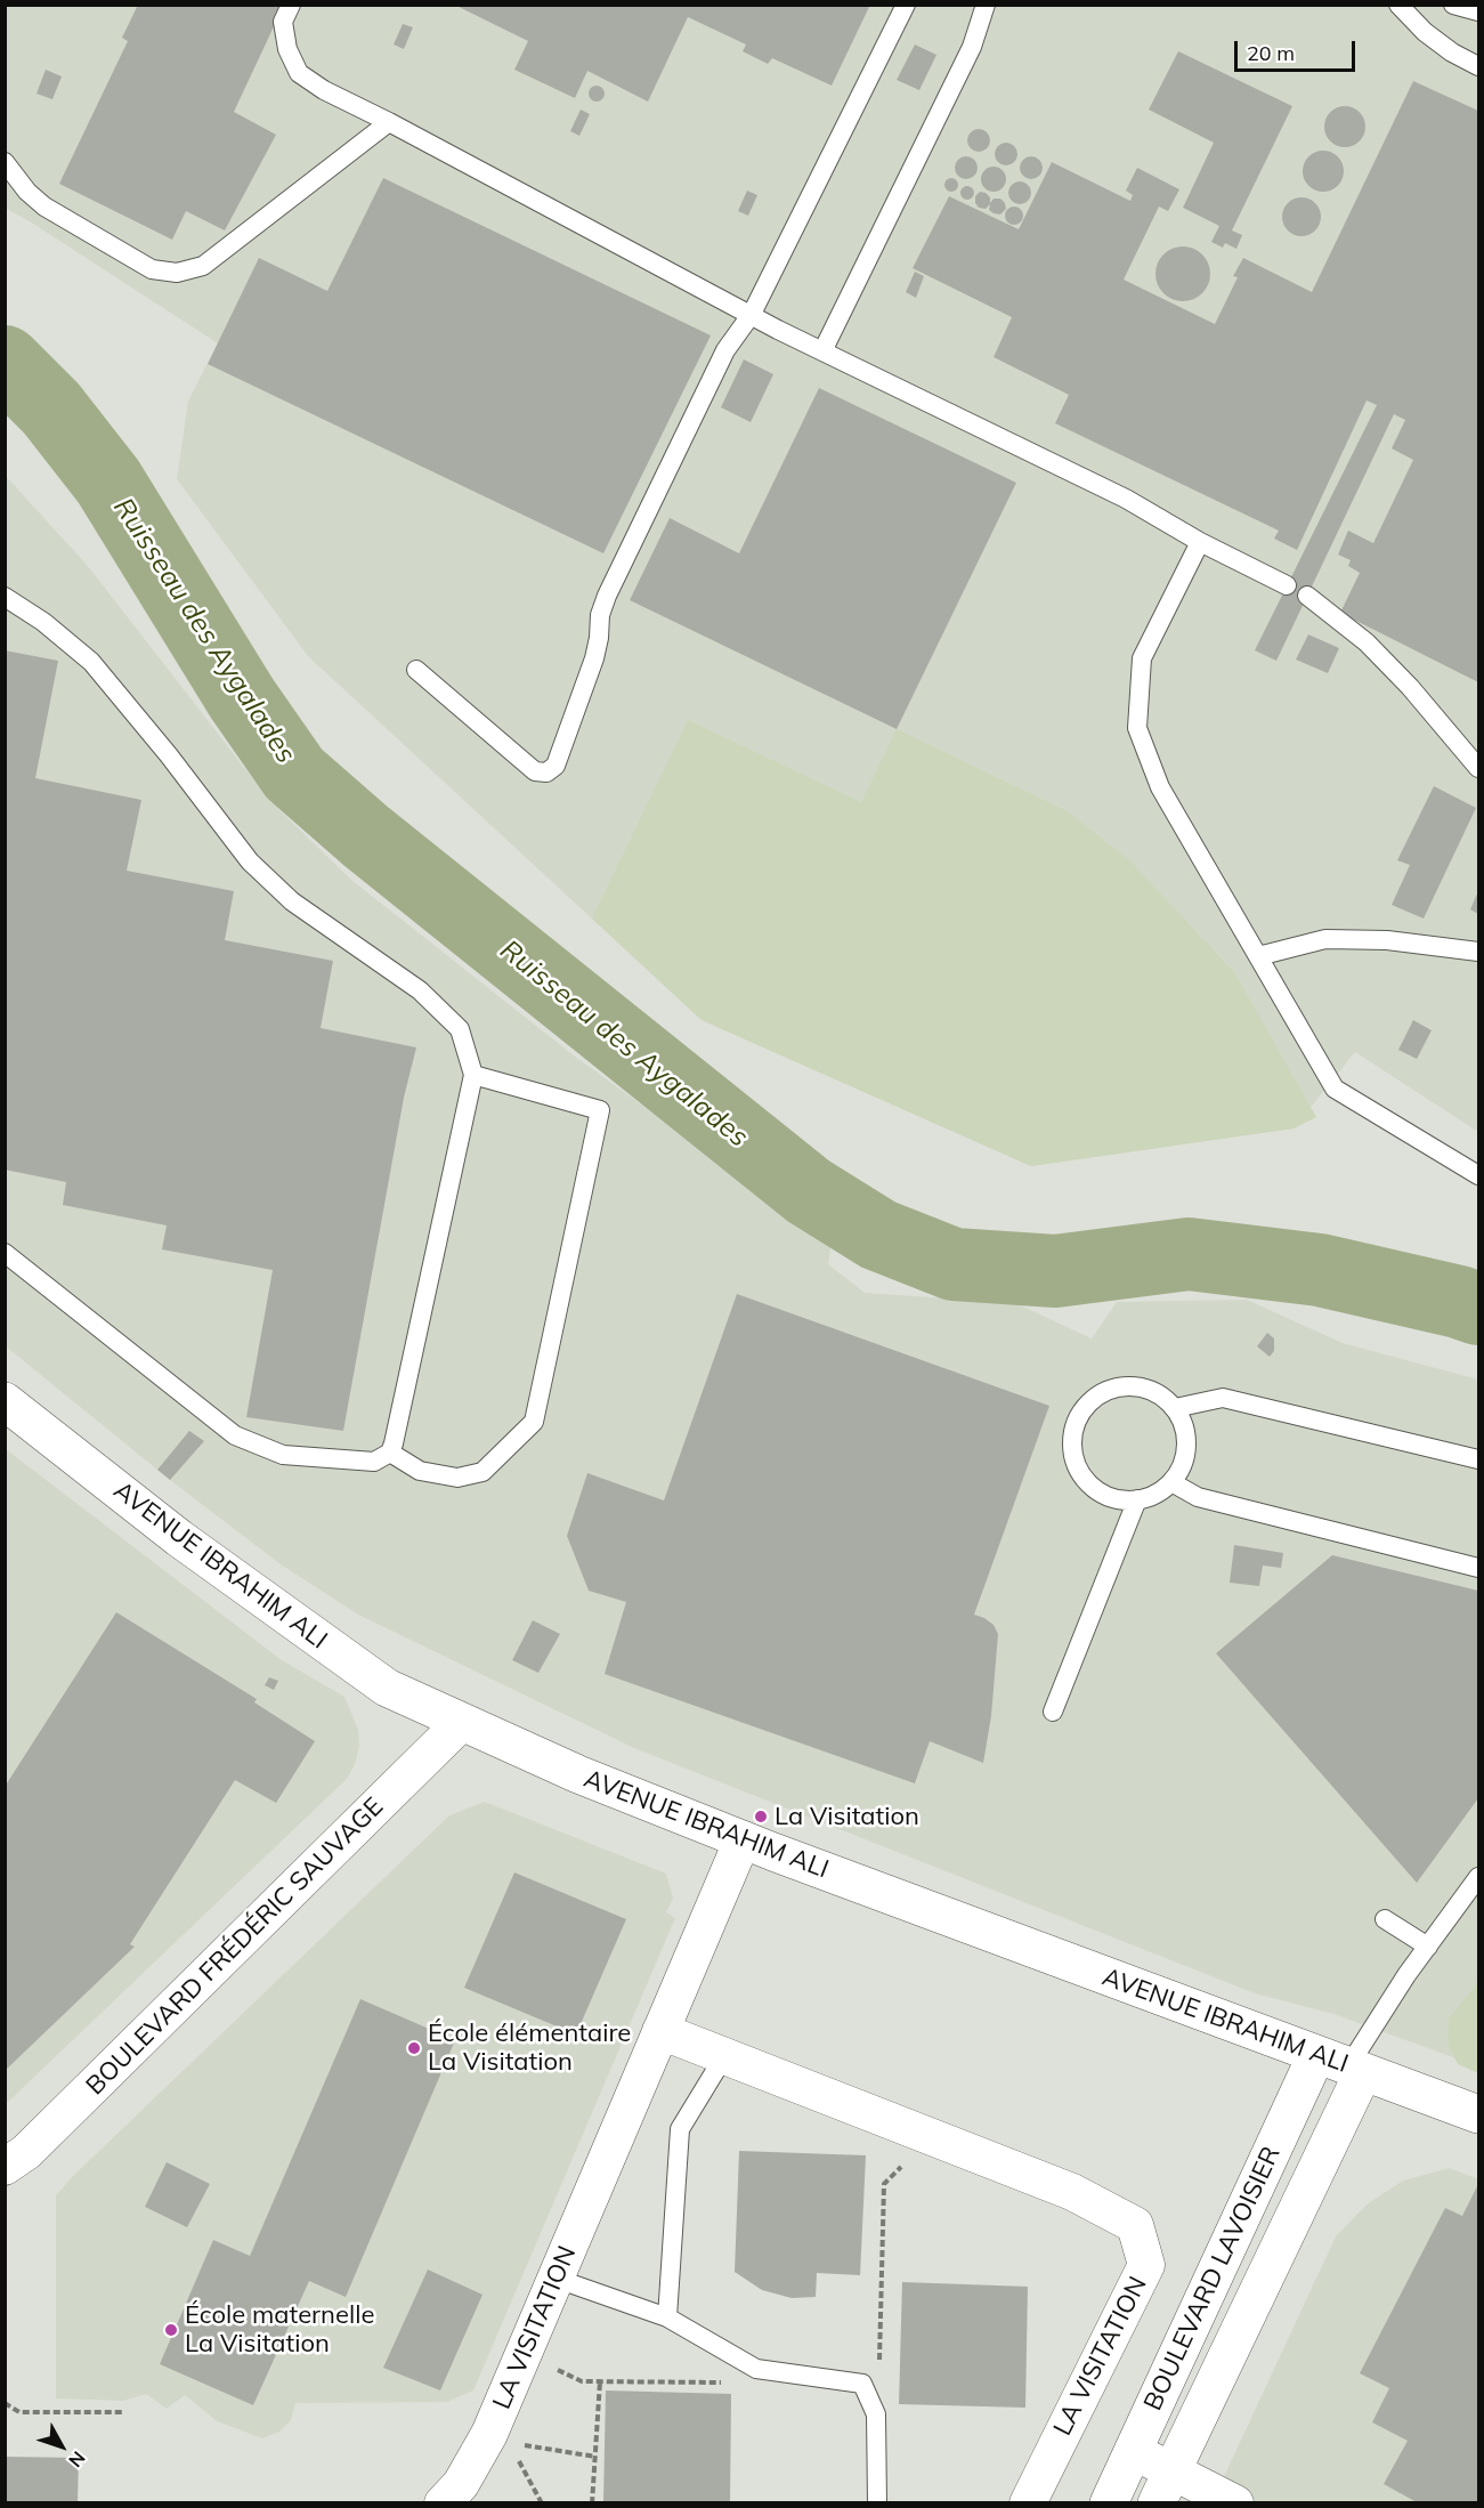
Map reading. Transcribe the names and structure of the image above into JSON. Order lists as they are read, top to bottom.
{
  "streets": {
    "street": [
      "AVENUE IBRAHIM ALI",
      "BOULEVARD FRÉDÉRIC SAUVAGE",
      "BOULEVARD LAVOISIER",
      "LA VISITATION"
    ]
  },
  "crossings": [
    ["AVENUE IBRAHIM ALI", "BOULEVARD FRÉDÉRIC SAUVAGE"],
    ["AVENUE IBRAHIM ALI", "BOULEVARD LAVOISIER"],
    ["AVENUE IBRAHIM ALI", "LA VISITATION"]
  ],
  "water": ["Ruisseau des Aygalades"],
  "places": ["La Visitation", "École élémentaire La Visitation", "École maternelle La Visitation"],
  "scale_bar": "20 m",
  "north": "bottom right"
}
